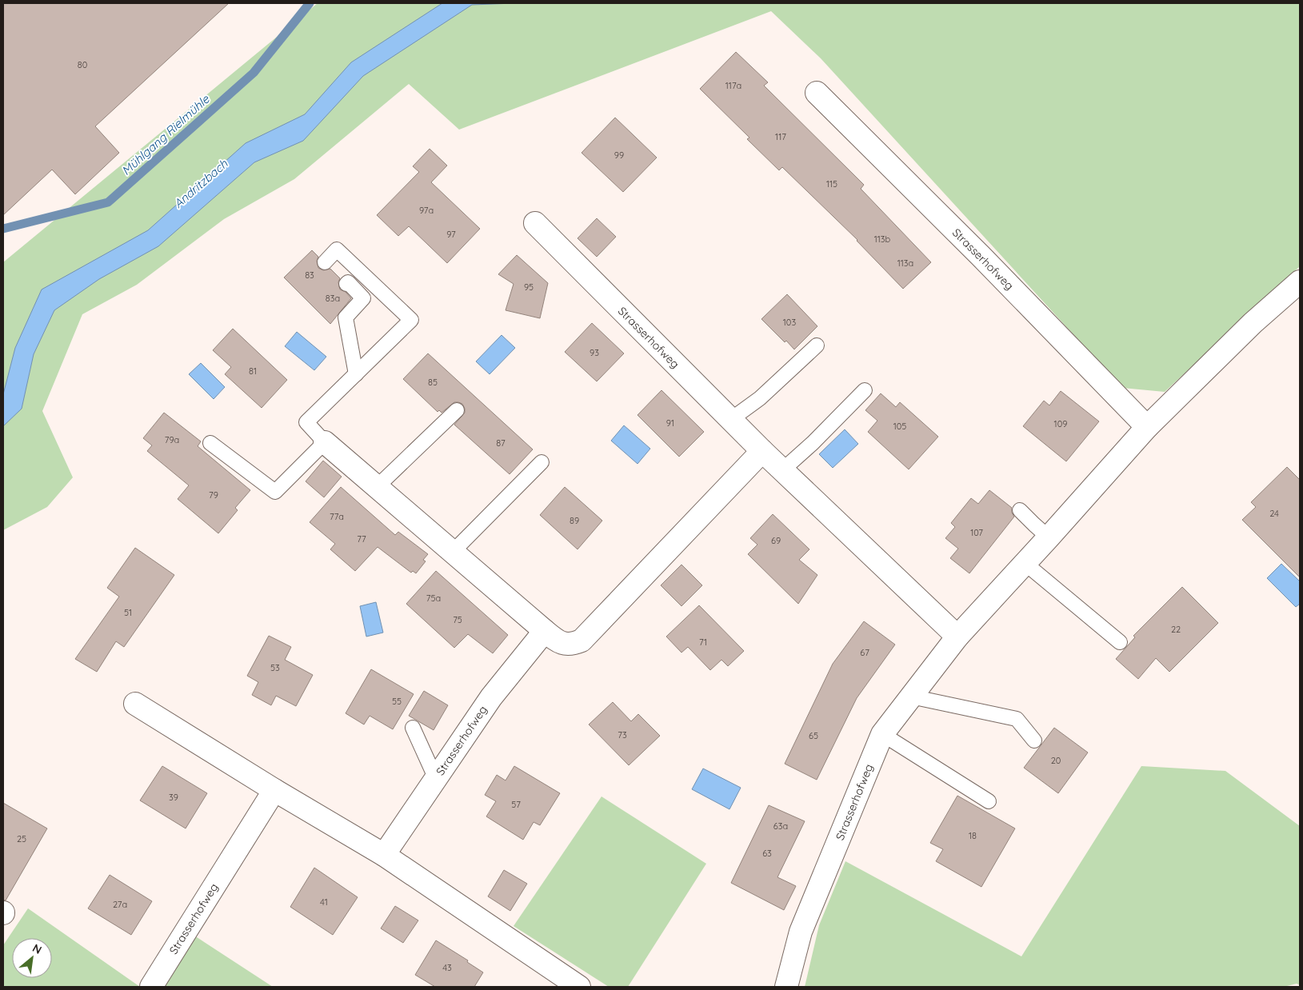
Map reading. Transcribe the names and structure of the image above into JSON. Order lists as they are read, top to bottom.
{
  "streets": {
    "street": ["Strasserhofweg"]
  },
  "water": ["Mühlgang Rielmühle", "Andritzbach"],
  "house_numbers": [
    "80",
    "117a",
    "117",
    "99",
    "115",
    "97a",
    "97",
    "113b",
    "113a",
    "83",
    "95",
    "83a",
    "103",
    "93",
    "81",
    "85",
    "91",
    "109",
    "105",
    "79a",
    "87",
    "79",
    "24",
    "77a",
    "89",
    "107",
    "77",
    "69",
    "75a",
    "51",
    "75",
    "22",
    "71",
    "67",
    "53",
    "55",
    "73",
    "65",
    "20",
    "39",
    "57",
    "63a",
    "18",
    "25",
    "63",
    "41",
    "27a",
    "43"
  ],
  "north": "top right"
}
